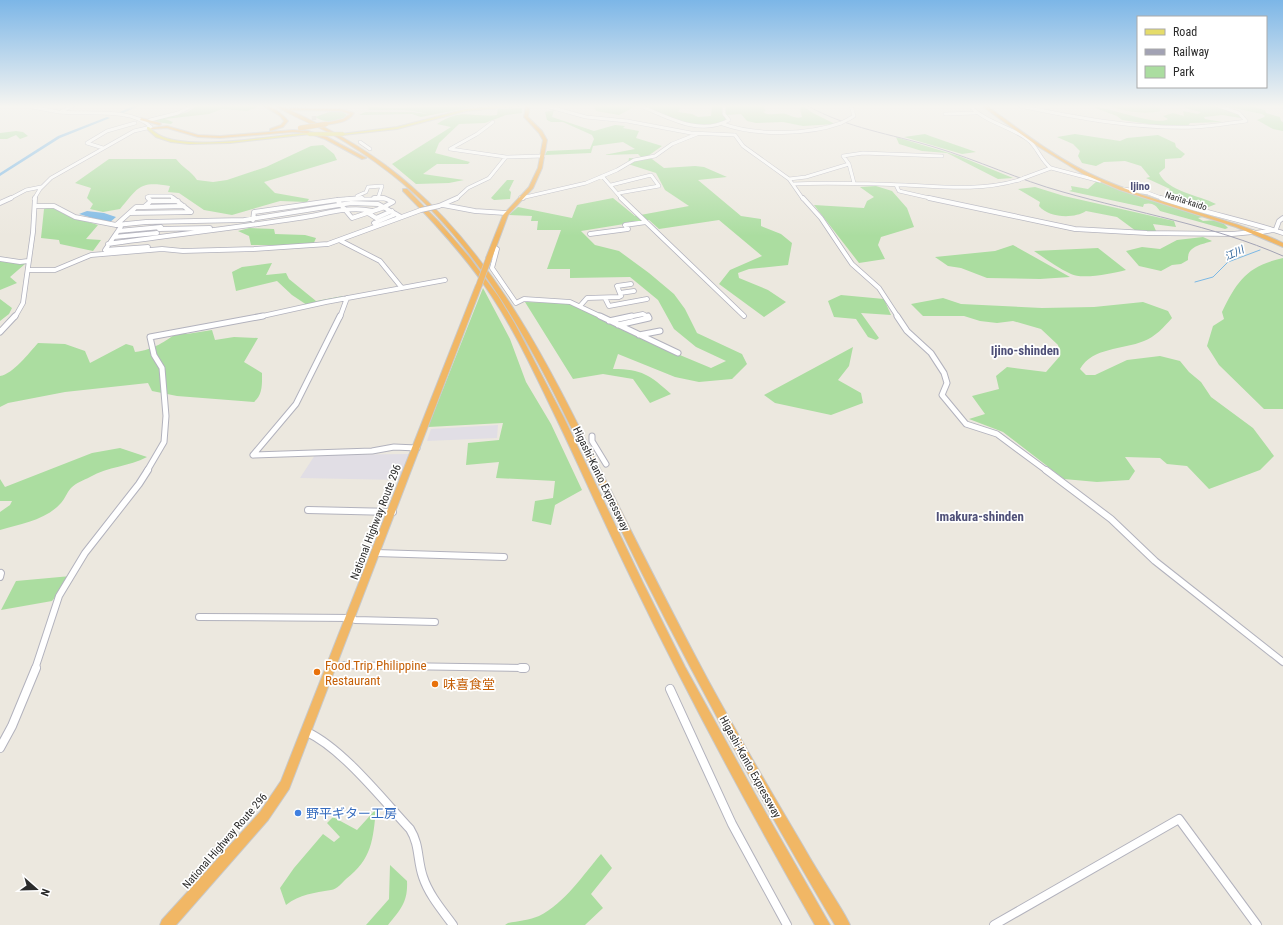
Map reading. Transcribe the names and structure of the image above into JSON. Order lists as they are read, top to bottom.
{
  "streets": {
    "highway": ["Narita-kaido", "Higashi-Kanto Expressway", "National Highway Route 296"]
  },
  "districts": ["Ijino", "Ijino-shinden", "Imakura-shinden"],
  "water": ["江川"],
  "places": ["Food Trip Philippine Restaurant", "味喜食堂", "野平ギター工房"],
  "legend": ["Road", "Railway", "Park"],
  "north": "right"
}
